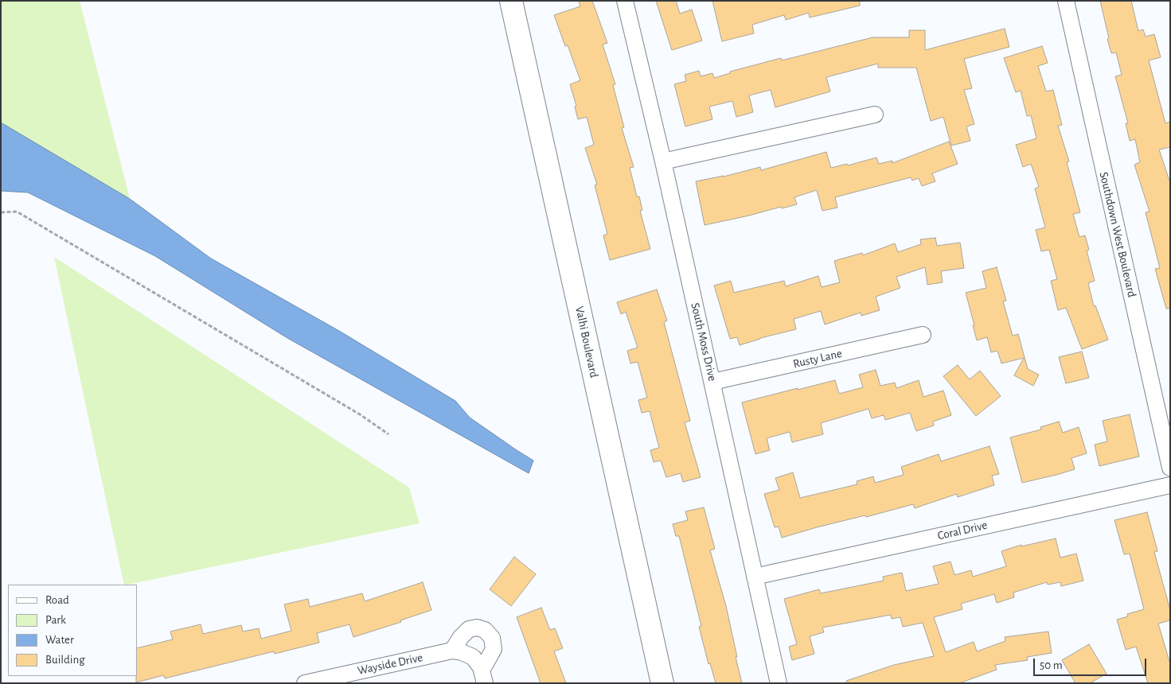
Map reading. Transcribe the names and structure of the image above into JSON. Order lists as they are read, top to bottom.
{
  "streets": {
    "street": [
      "Southdown West Boulevard",
      "Valhi Boulevard",
      "South Moss Drive",
      "Rusty Lane",
      "Coral Drive",
      "Wayside Drive"
    ]
  },
  "crossings": [
    ["South Moss Drive", "Rusty Lane"],
    ["South Moss Drive", "Coral Drive"]
  ],
  "legend": [
    "Road",
    "Park",
    "Water",
    "Building"
  ],
  "scale_bar": "50 m"
}
